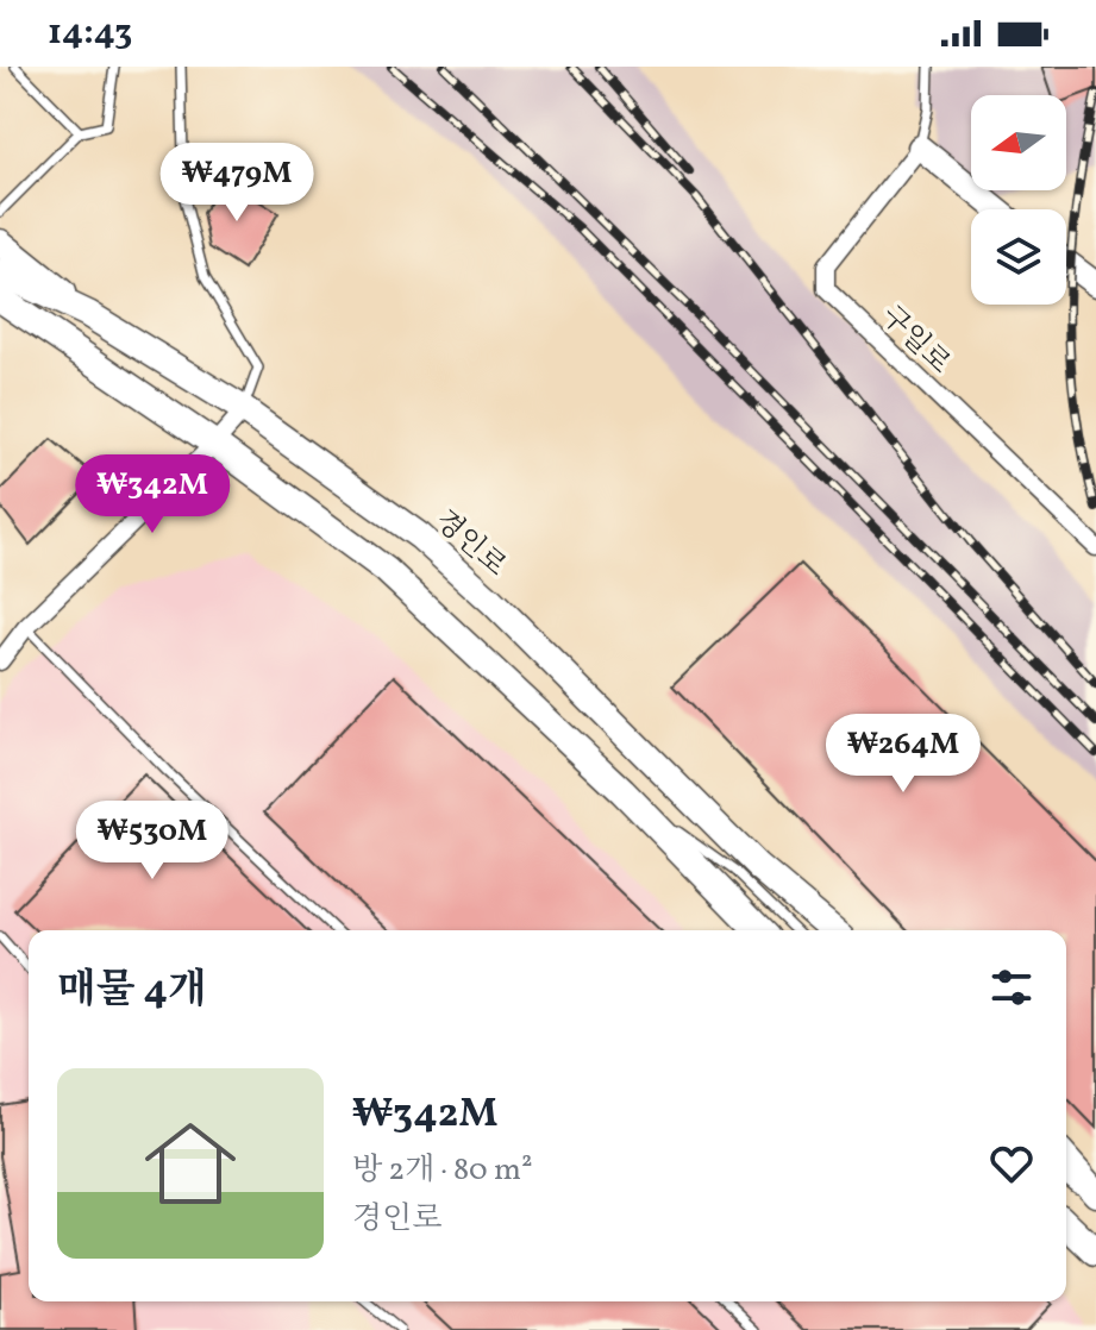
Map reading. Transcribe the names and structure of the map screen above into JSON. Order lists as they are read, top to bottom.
{
  "streets": {
    "main road": ["경인로"],
    "street": ["구일로"]
  },
  "north": "left",
  "page": {
    "status": "14:43",
    "price": [
      "₩479M",
      "₩342M",
      "₩264M",
      "₩530M"
    ],
    "heading": "매물 4개",
    "list": [
      {
        "name": "₩342M",
        "note": "방 2개 · 80 m² · 경인로"
      }
    ]
  }
}
